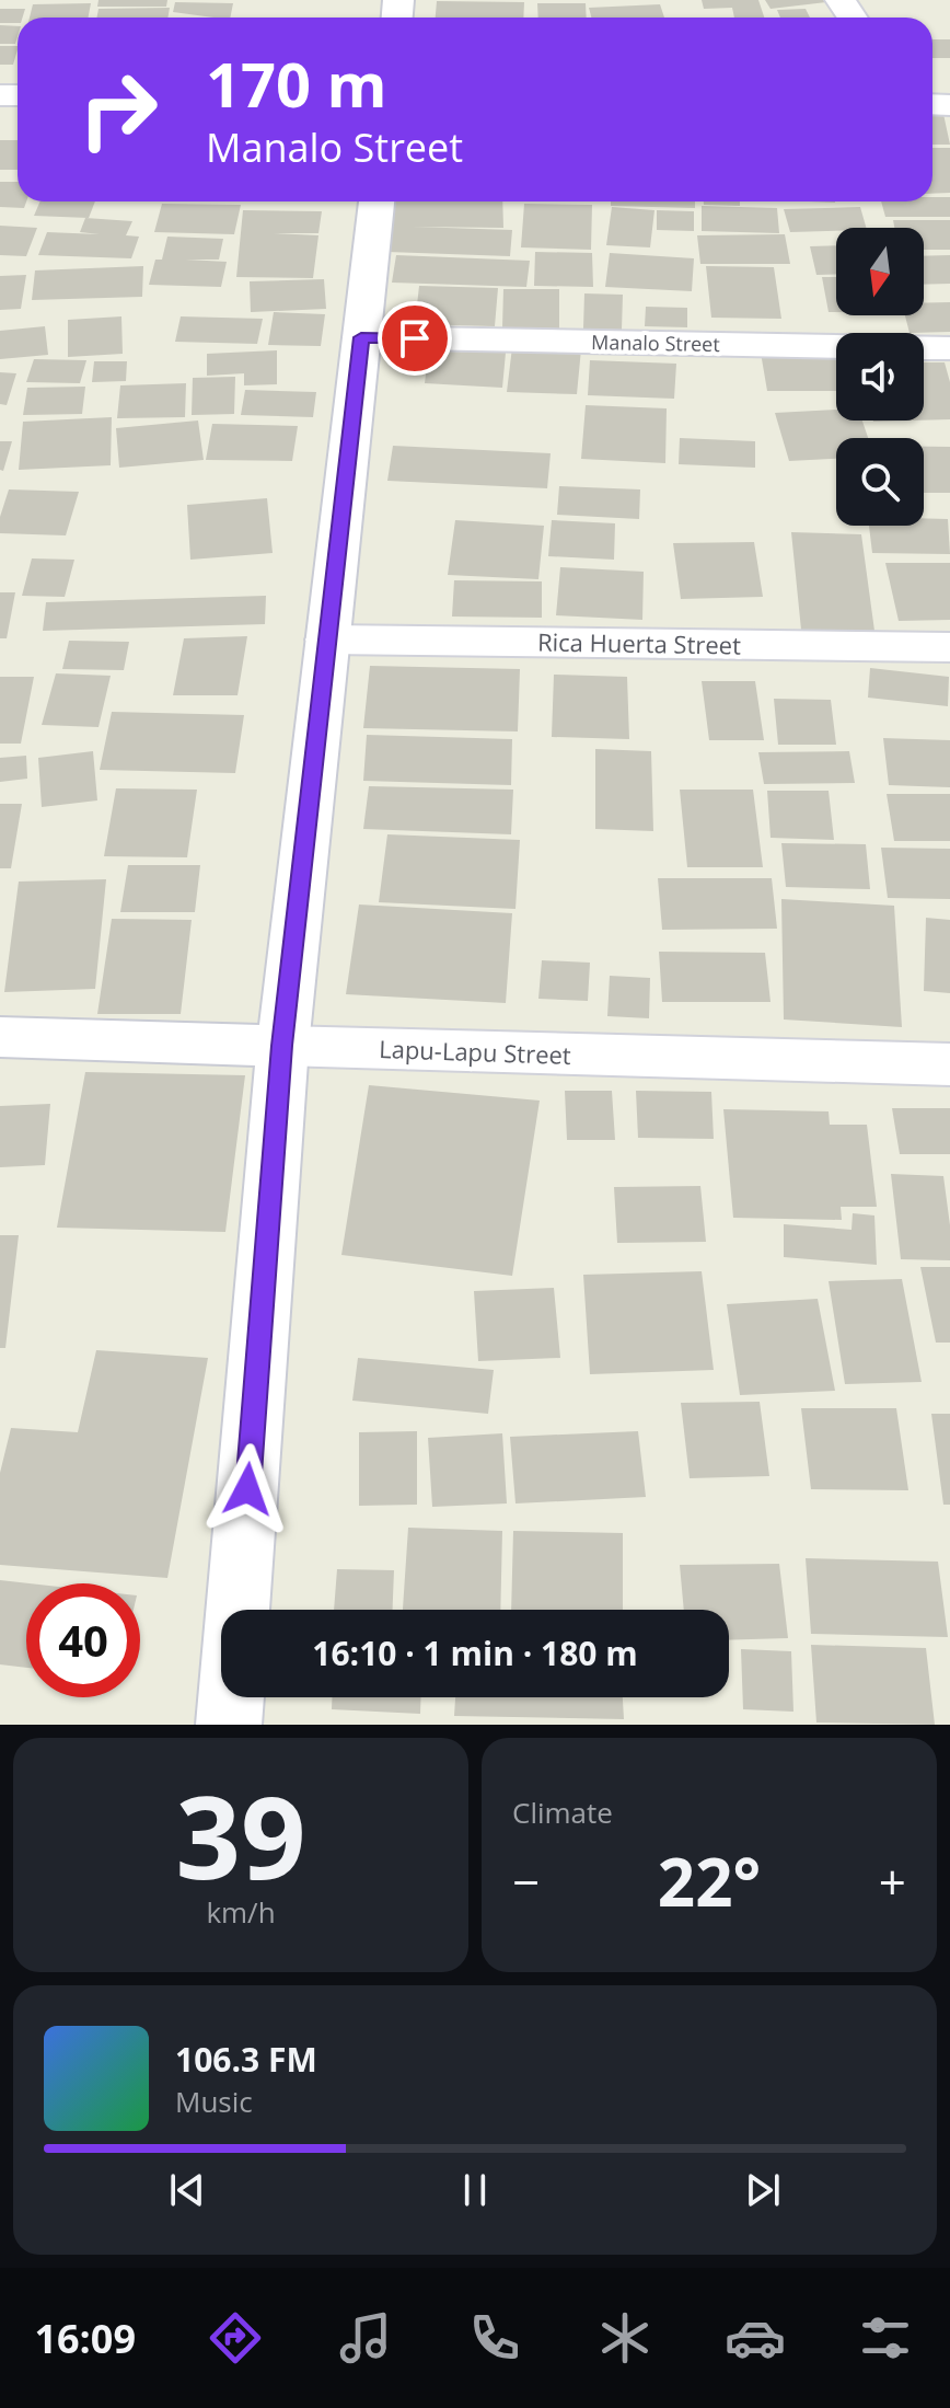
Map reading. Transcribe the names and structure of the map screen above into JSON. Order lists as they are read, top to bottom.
{
  "streets": {
    "street": ["Manalo Street", "Rica Huerta Street", "Lapu-Lapu Street"]
  },
  "north": "bottom",
  "page": {
    "turn": ["170 m", "Manalo Street"],
    "limit": "40",
    "trip": "16:10 · 1 min · 180 m",
    "tile": [
      ["39", "km/h"],
      "Climate"
    ],
    "heat": ["−", "22°", "+"],
    "song": ["106.3 FM", "Music"],
    "tabs": "16:09"
  }
}
